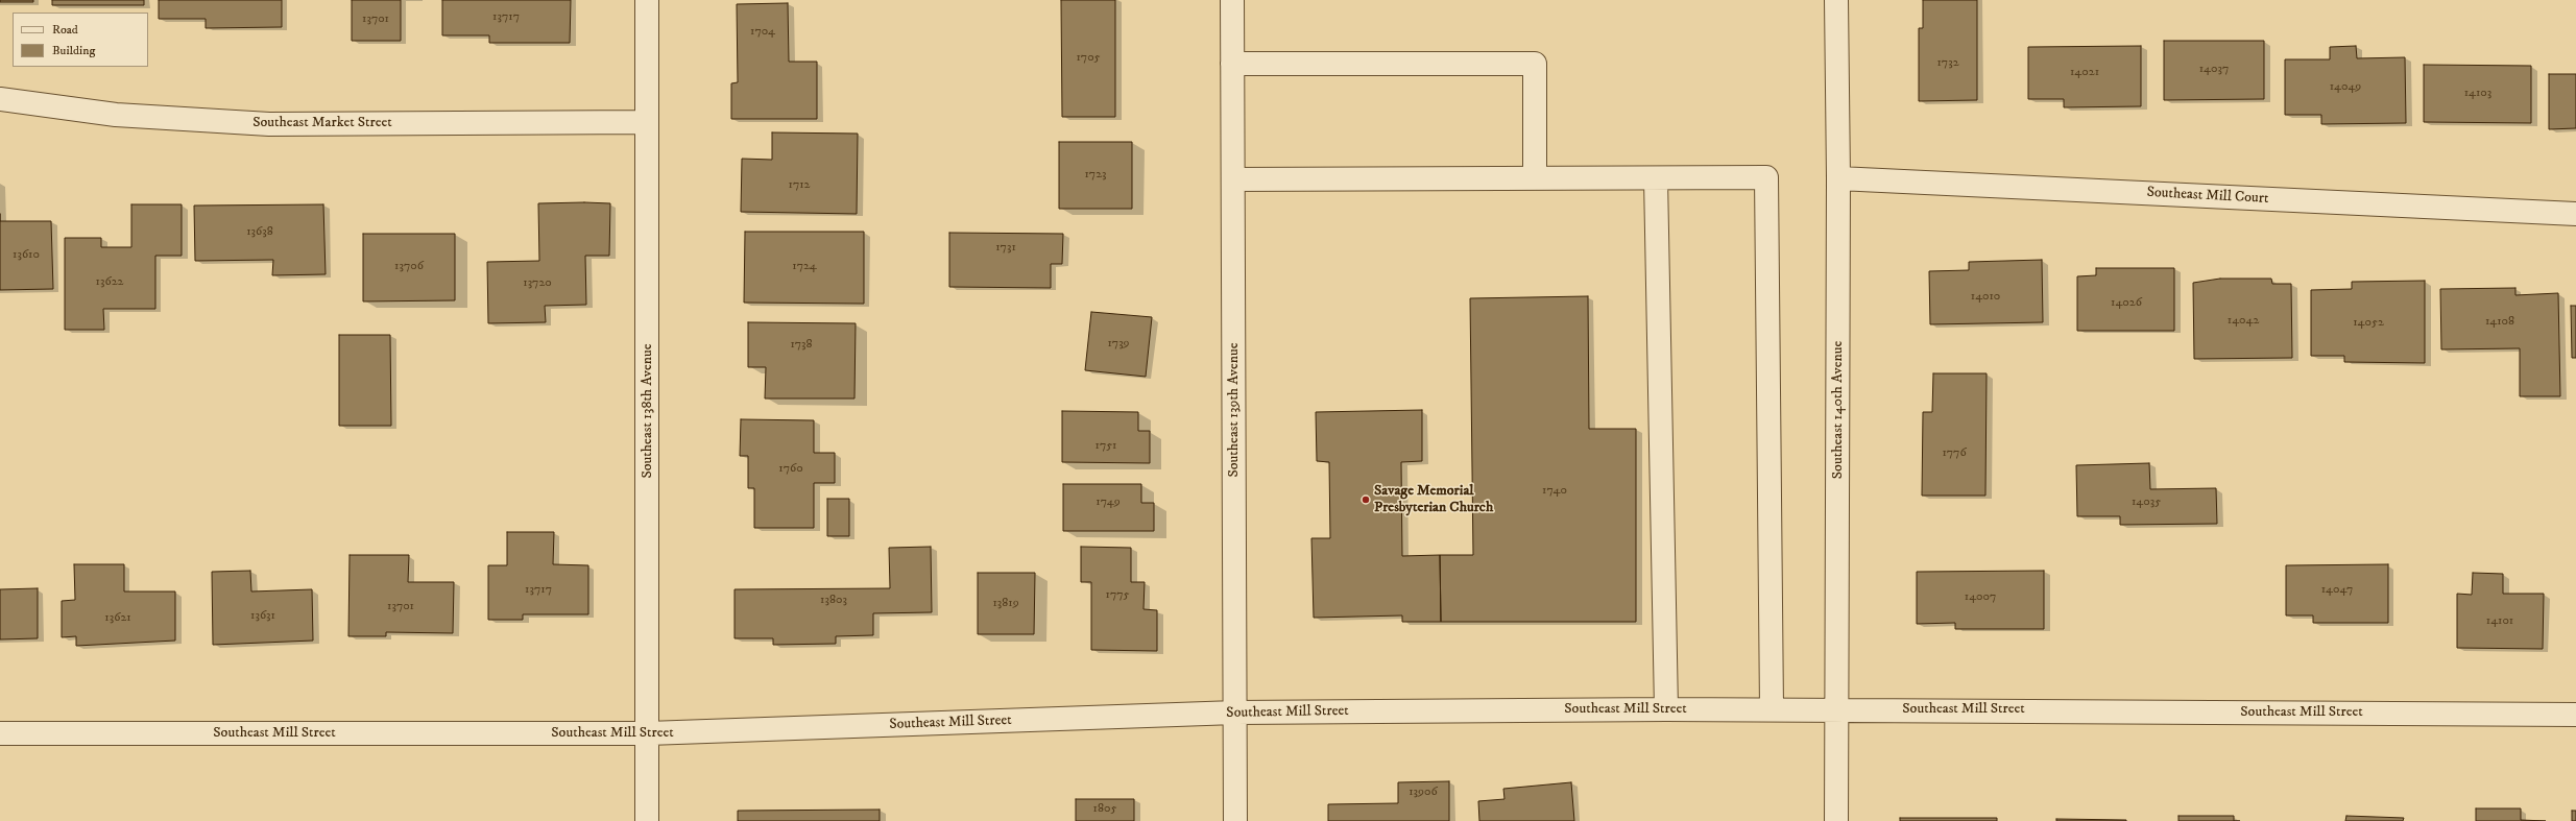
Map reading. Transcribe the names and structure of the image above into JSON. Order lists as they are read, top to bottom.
{
  "streets": {
    "street": [
      "Southeast Market Street",
      "Southeast Mill Court",
      "Southeast 139th Avenue",
      "Southeast 140th Avenue",
      "Southeast 138th Avenue",
      "Southeast Mill Street"
    ]
  },
  "crossings": [
    ["Southeast Market Street", "Southeast 138th Avenue"],
    ["Southeast Mill Court", "Southeast 140th Avenue"],
    ["Southeast 139th Avenue", "Southeast Mill Street"],
    ["Southeast 140th Avenue", "Southeast Mill Street"],
    ["Southeast 138th Avenue", "Southeast Mill Street"]
  ],
  "places": ["Savage Memorial Presbyterian Church"],
  "house_numbers": [
    "13717",
    "13701",
    "1704",
    "1705",
    "1732",
    "14037",
    "14021",
    "14049",
    "14103",
    "1723",
    "1712",
    "13638",
    "1731",
    "13610",
    "13706",
    "1724",
    "13622",
    "13720",
    "14010",
    "14026",
    "14042",
    "14108",
    "14052",
    "1739",
    "1738",
    "1751",
    "1776",
    "1760",
    "1740",
    "1749",
    "14035",
    "13717",
    "14047",
    "1775",
    "14007",
    "13803",
    "13819",
    "13701",
    "13631",
    "13621",
    "14101",
    "13906",
    "1805"
  ],
  "legend": ["Road", "Building"]
}
